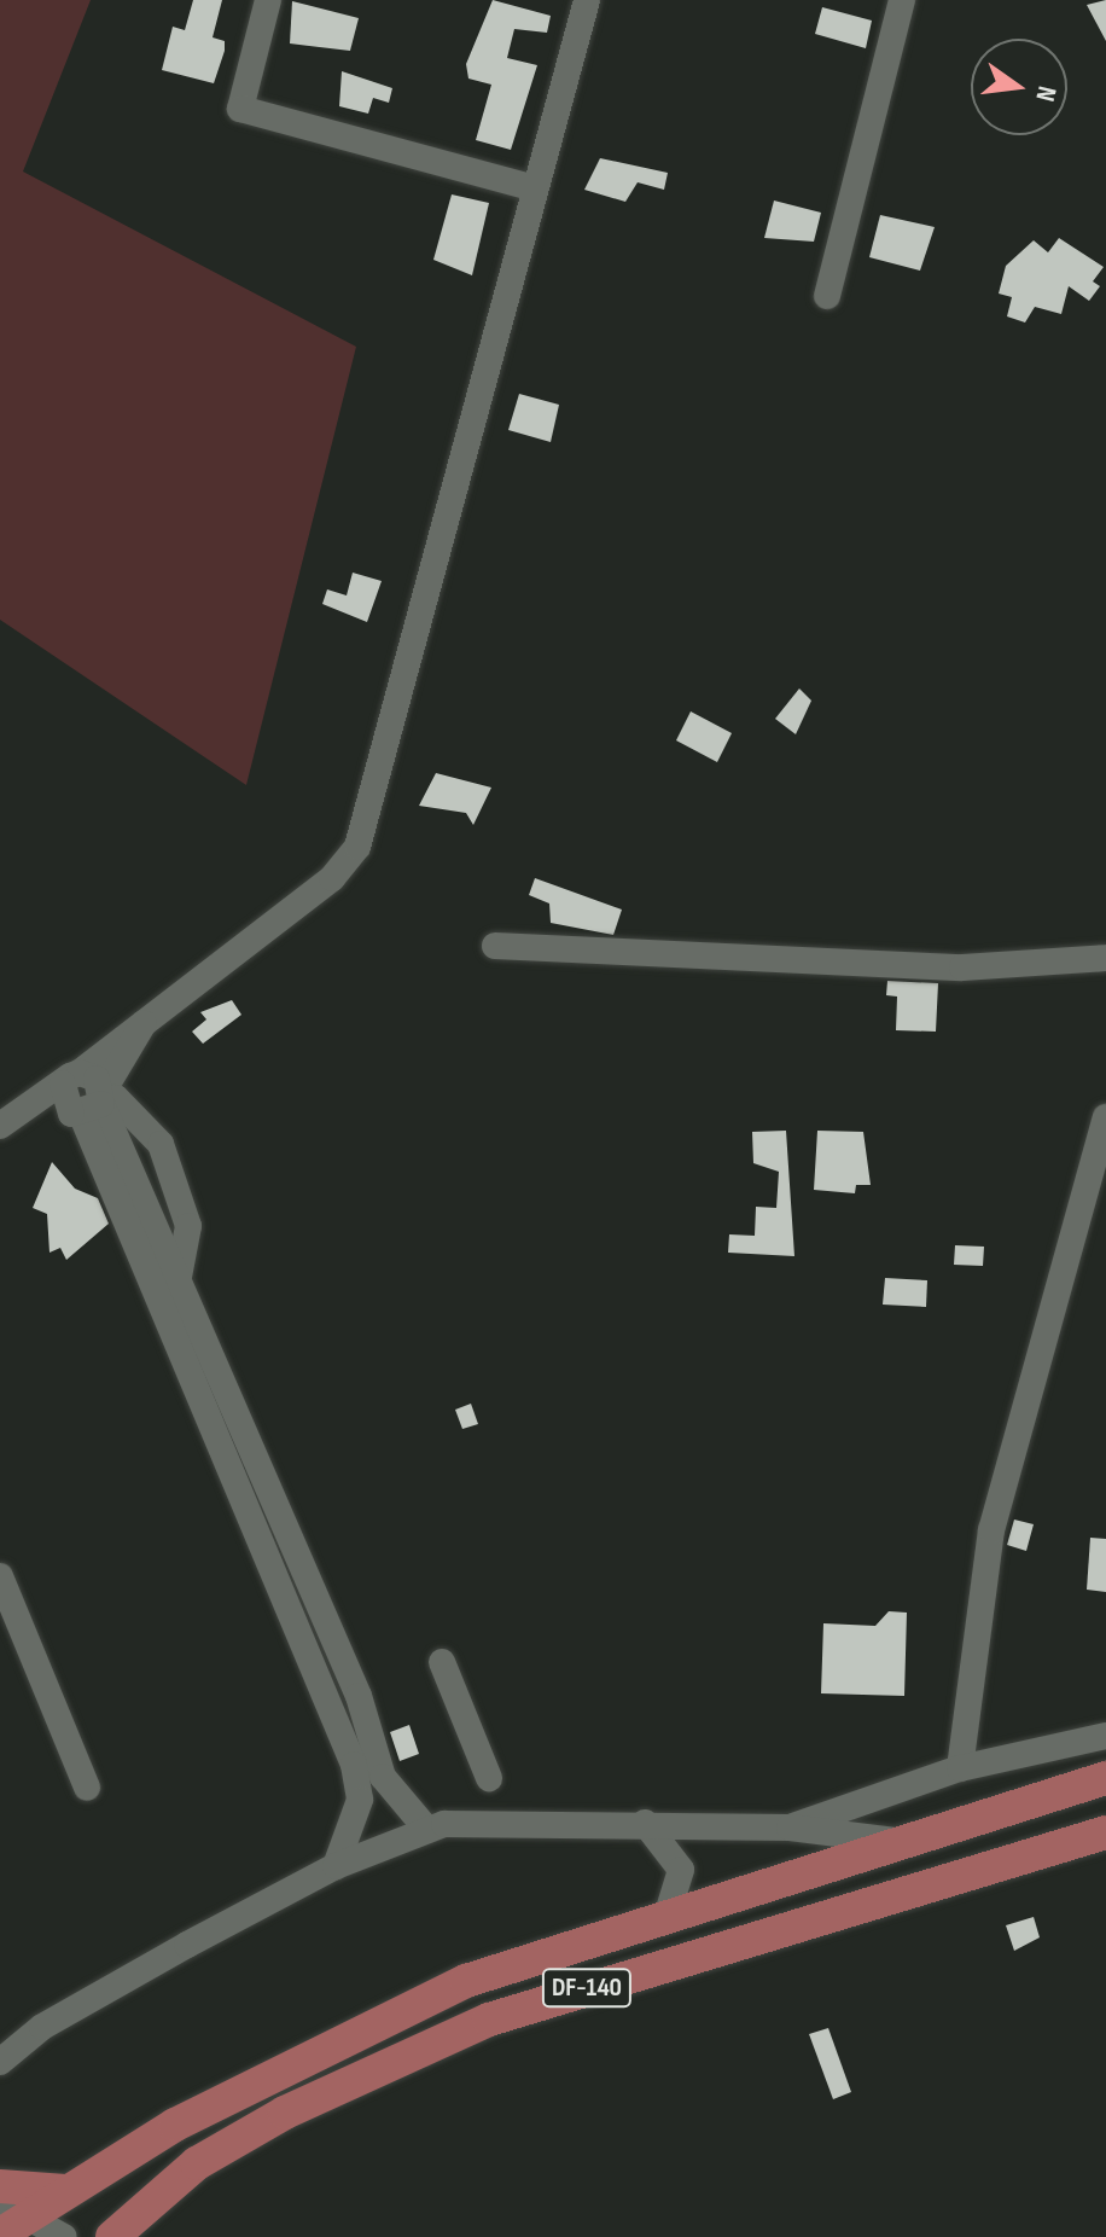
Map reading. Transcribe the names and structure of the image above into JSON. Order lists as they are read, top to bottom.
{
  "streets": {
    "main road": ["DF-140"]
  },
  "north": "right"
}
